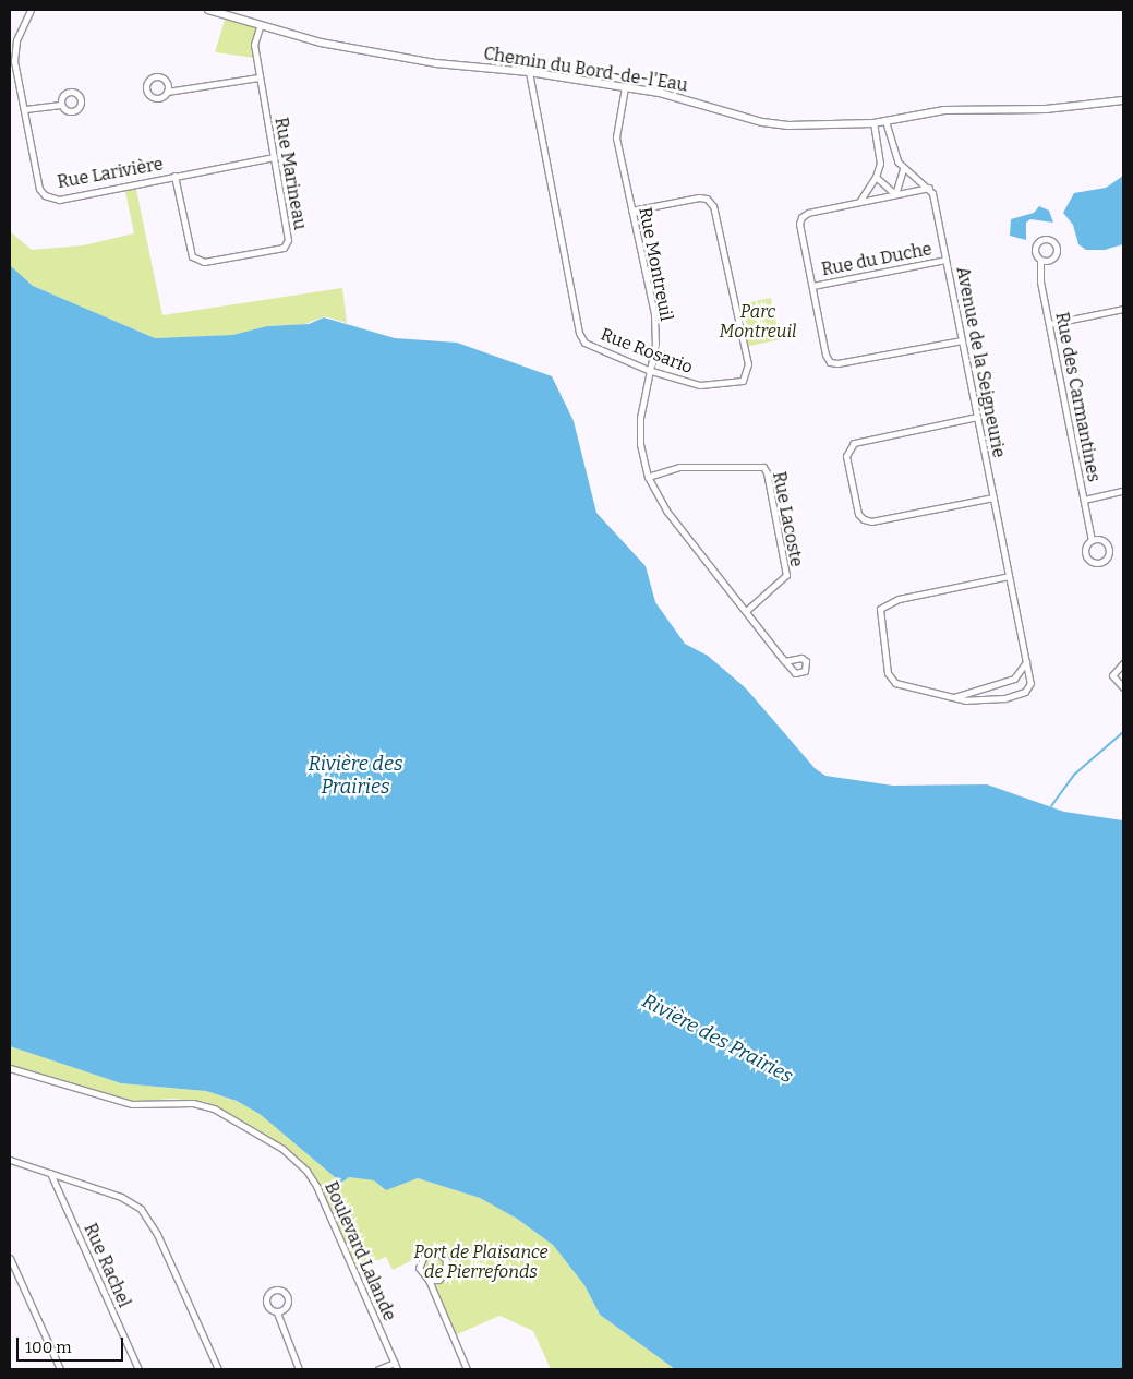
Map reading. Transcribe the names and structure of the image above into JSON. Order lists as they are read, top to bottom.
{
  "streets": {
    "street": [
      "Chemin du Bord-de-l'Eau",
      "Rue Larivière",
      "Rue Marineau",
      "Rue du Duche",
      "Rue Montreuil",
      "Rue Rosario",
      "Avenue de la Seigneurie",
      "Rue des Carmantines",
      "Rue Lacoste",
      "Boulevard Lalande",
      "Rue Rachel"
    ]
  },
  "crossings": [
    ["Chemin du Bord-de-l'Eau", "Rue Marineau"],
    ["Chemin du Bord-de-l'Eau", "Rue Montreuil"],
    ["Chemin du Bord-de-l'Eau", "Rue Rosario"],
    ["Rue Larivière", "Rue Marineau"],
    ["Rue du Duche", "Avenue de la Seigneurie"],
    ["Rue Montreuil", "Rue Rosario"],
    ["Rue Montreuil", "Rue Lacoste"]
  ],
  "water": ["Rivière des Prairies"],
  "parks": ["Parc Montreuil", "Port de Plaisance de Pierrefonds"],
  "scale_bar": "100 m"
}
